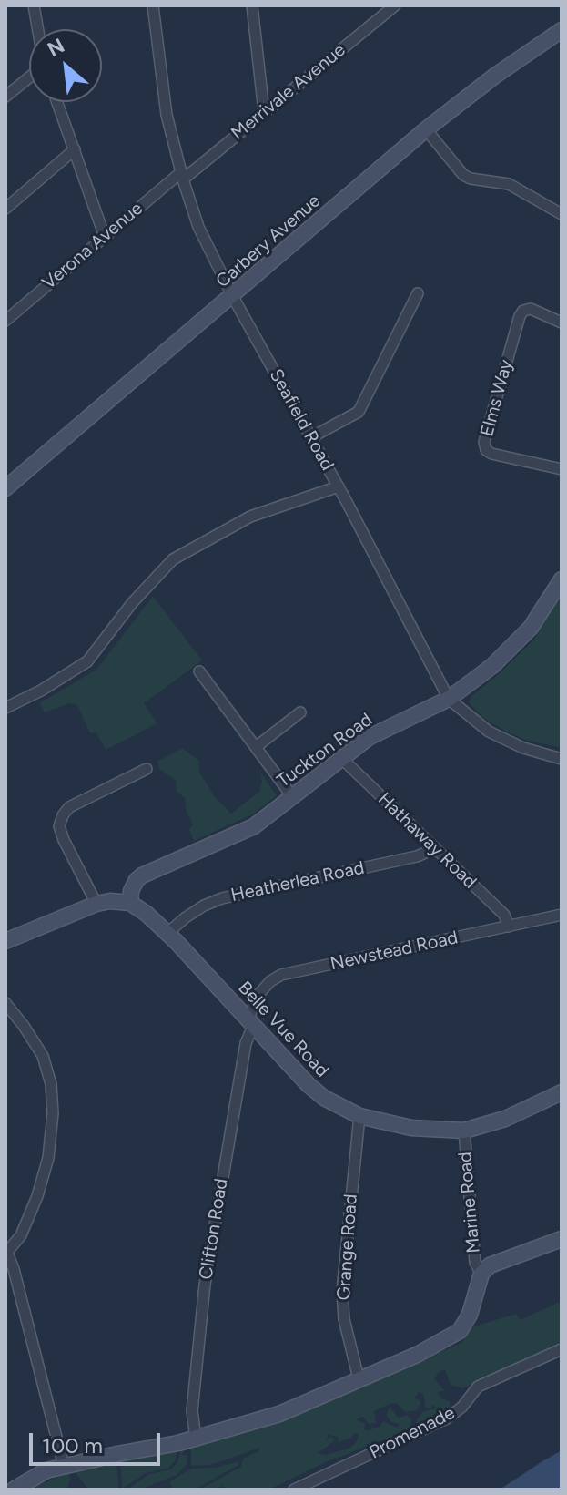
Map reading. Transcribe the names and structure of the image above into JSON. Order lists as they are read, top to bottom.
{
  "streets": {
    "street": [
      "Merrivale Avenue",
      "Carbery Avenue",
      "Verona Avenue",
      "Elms Way",
      "Seafield Road",
      "Tuckton Road",
      "Hathaway Road",
      "Heatherlea Road",
      "Newstead Road",
      "Belle Vue Road",
      "Marine Road",
      "Clifton Road",
      "Grange Road",
      "Promenade"
    ]
  },
  "crossings": [
    ["Merrivale Avenue", "Verona Avenue"],
    ["Merrivale Avenue", "Seafield Road"],
    ["Carbery Avenue", "Seafield Road"],
    ["Verona Avenue", "Seafield Road"],
    ["Seafield Road", "Tuckton Road"],
    ["Tuckton Road", "Hathaway Road"],
    ["Tuckton Road", "Belle Vue Road"],
    ["Hathaway Road", "Heatherlea Road"],
    ["Hathaway Road", "Newstead Road"],
    ["Heatherlea Road", "Belle Vue Road"],
    ["Newstead Road", "Belle Vue Road"],
    ["Newstead Road", "Clifton Road"],
    ["Belle Vue Road", "Marine Road"],
    ["Belle Vue Road", "Clifton Road"],
    ["Belle Vue Road", "Grange Road"]
  ],
  "scale_bar": "100 m",
  "north": "top left"
}
